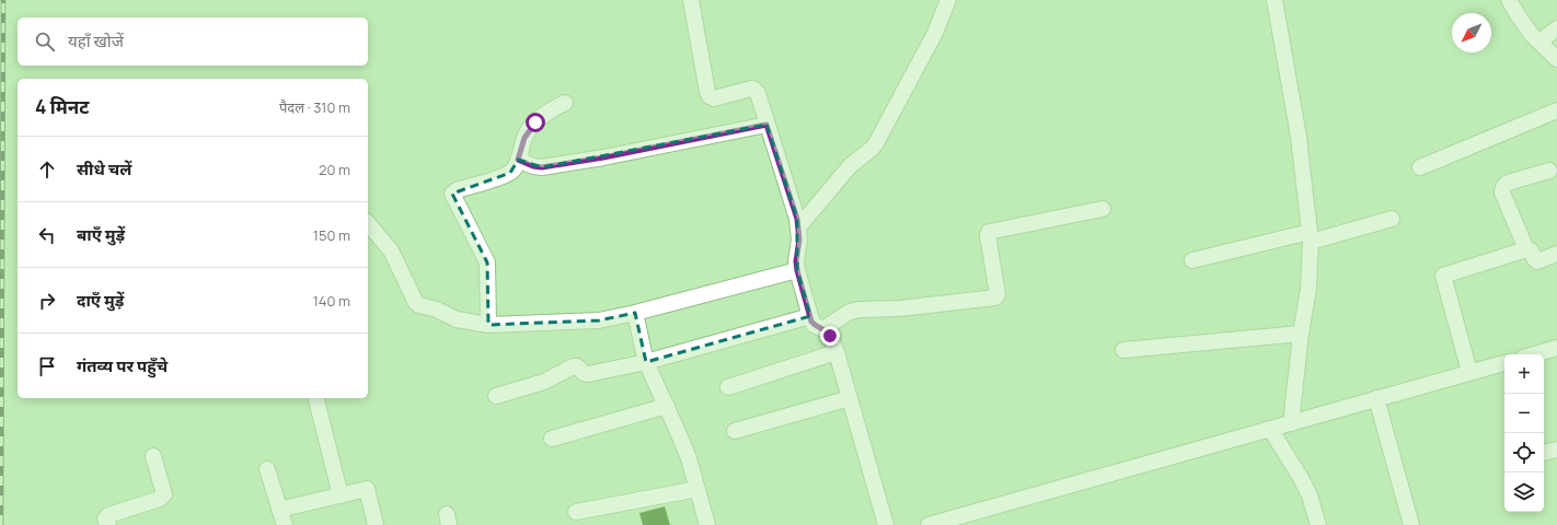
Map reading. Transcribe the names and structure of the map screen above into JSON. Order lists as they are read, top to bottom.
{
  "north": "bottom left",
  "page": {
    "search": "यहाँ खोजें",
    "heading": ["4 मिनट", "पैदल · 310 m"],
    "list": [
      ["सीधे चलें", "20 m"],
      ["बाएँ मुड़ें", "150 m"],
      ["दाएँ मुड़ें", "140 m"],
      "गंतव्य पर पहुँचे"
    ],
    "map_buttons": ["+", "−"]
  }
}
